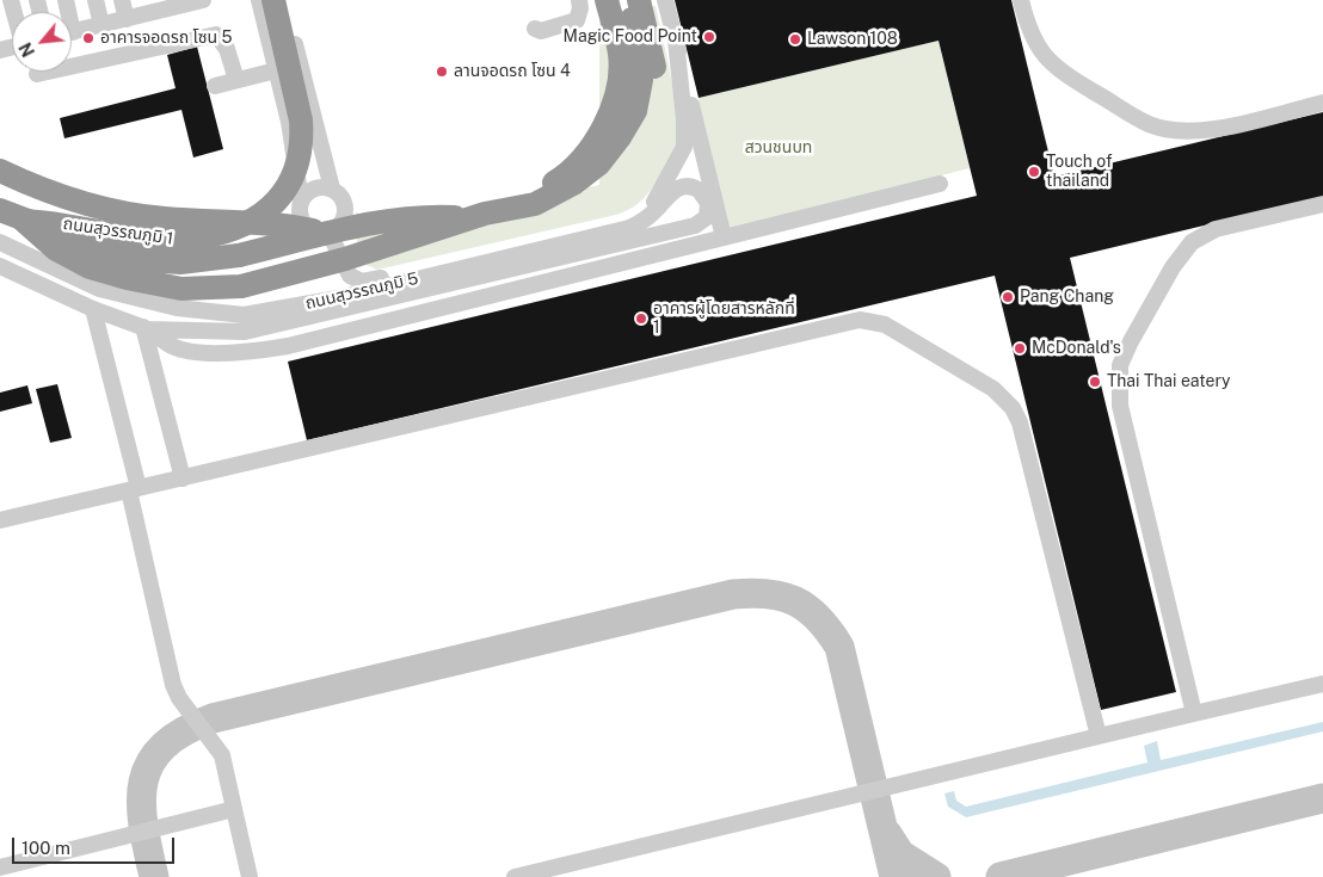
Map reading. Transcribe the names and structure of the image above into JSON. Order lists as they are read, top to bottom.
{
  "streets": {
    "highway": ["ถนนสุวรรณภูมิ 1"],
    "street": ["ถนนสุวรรณภูมิ 5"]
  },
  "crossings": [
    ["ถนนสุวรรณภูมิ 1", "ถนนสุวรรณภูมิ 5"]
  ],
  "parks": ["สวนชนบท"],
  "places": [
    "Magic Food Point",
    "อาคารจอดรถ โซน 5",
    "Lawson 108",
    "ลานจอดรถ โซน 4",
    "Touch of thailand",
    "Pang Chang",
    "อาคารผู้โดยสารหลักที่ 1",
    "McDonald's",
    "Thai Thai eatery"
  ],
  "scale_bar": "100 m",
  "north": "bottom left"
}
